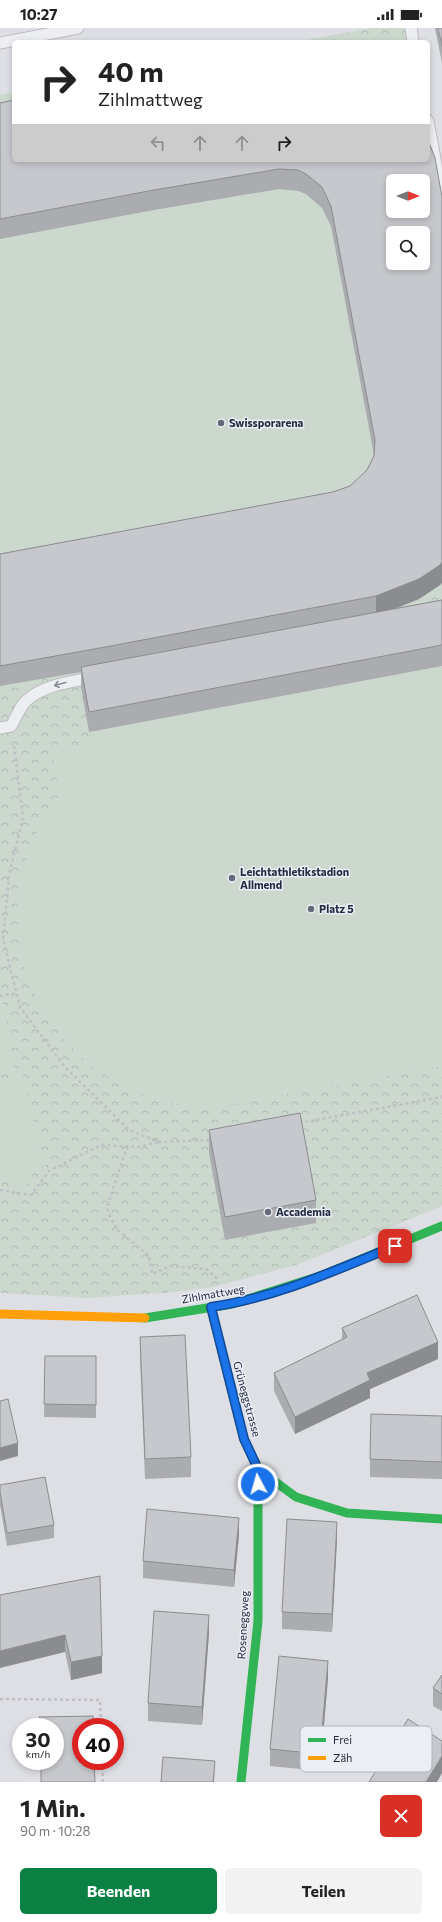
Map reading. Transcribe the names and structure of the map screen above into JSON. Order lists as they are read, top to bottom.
{
  "streets": {
    "street": ["Zihlmattweg", "Grüneggstrasse", "Roseneggweg"]
  },
  "crossings": [
    ["Zihlmattweg", "Grüneggstrasse"],
    ["Grüneggstrasse", "Roseneggweg"]
  ],
  "places": [
    "Swissporarena",
    "Leichtathletikstadion Allmend",
    "Platz 5",
    "Accademia"
  ],
  "legend": ["Frei", "Zäh"],
  "north": "right",
  "page": {
    "status": "10:27",
    "turn": ["40 m", "Zihlmattweg"],
    "speed": "30 km/h",
    "limit": "40",
    "heading": ["1 Min.", "90 m · 10:28"],
    "buttons": ["Beenden", "Teilen"]
  }
}
